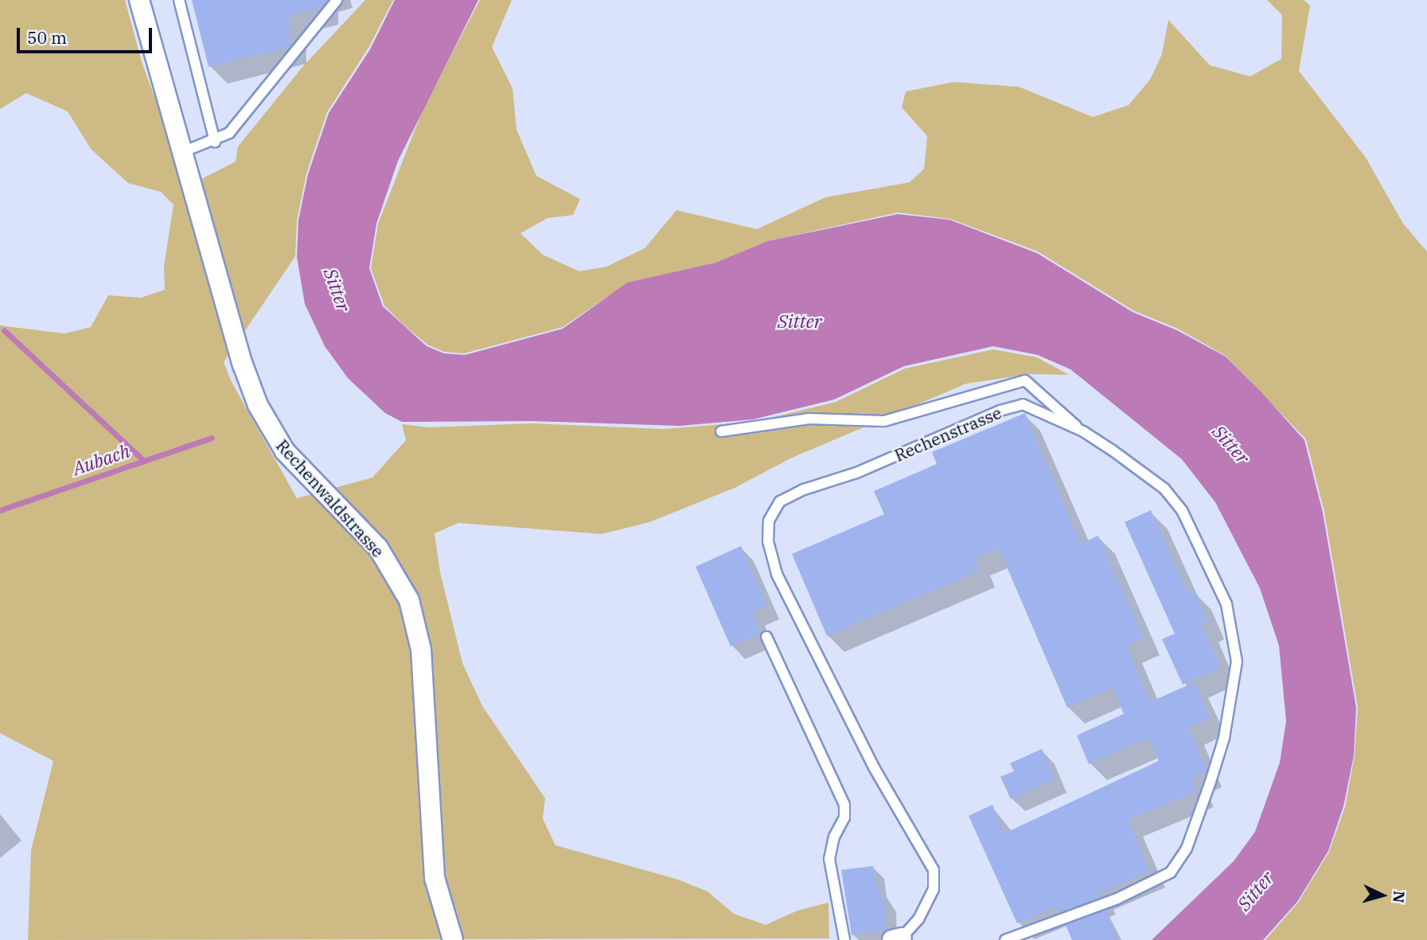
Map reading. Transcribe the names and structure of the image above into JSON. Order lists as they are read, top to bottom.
{
  "streets": {
    "street": ["Rechenwaldstrasse"],
    "lane": ["Rechenstrasse"]
  },
  "water": ["Sitter", "Aubach"],
  "scale_bar": "50 m",
  "north": "right"
}
